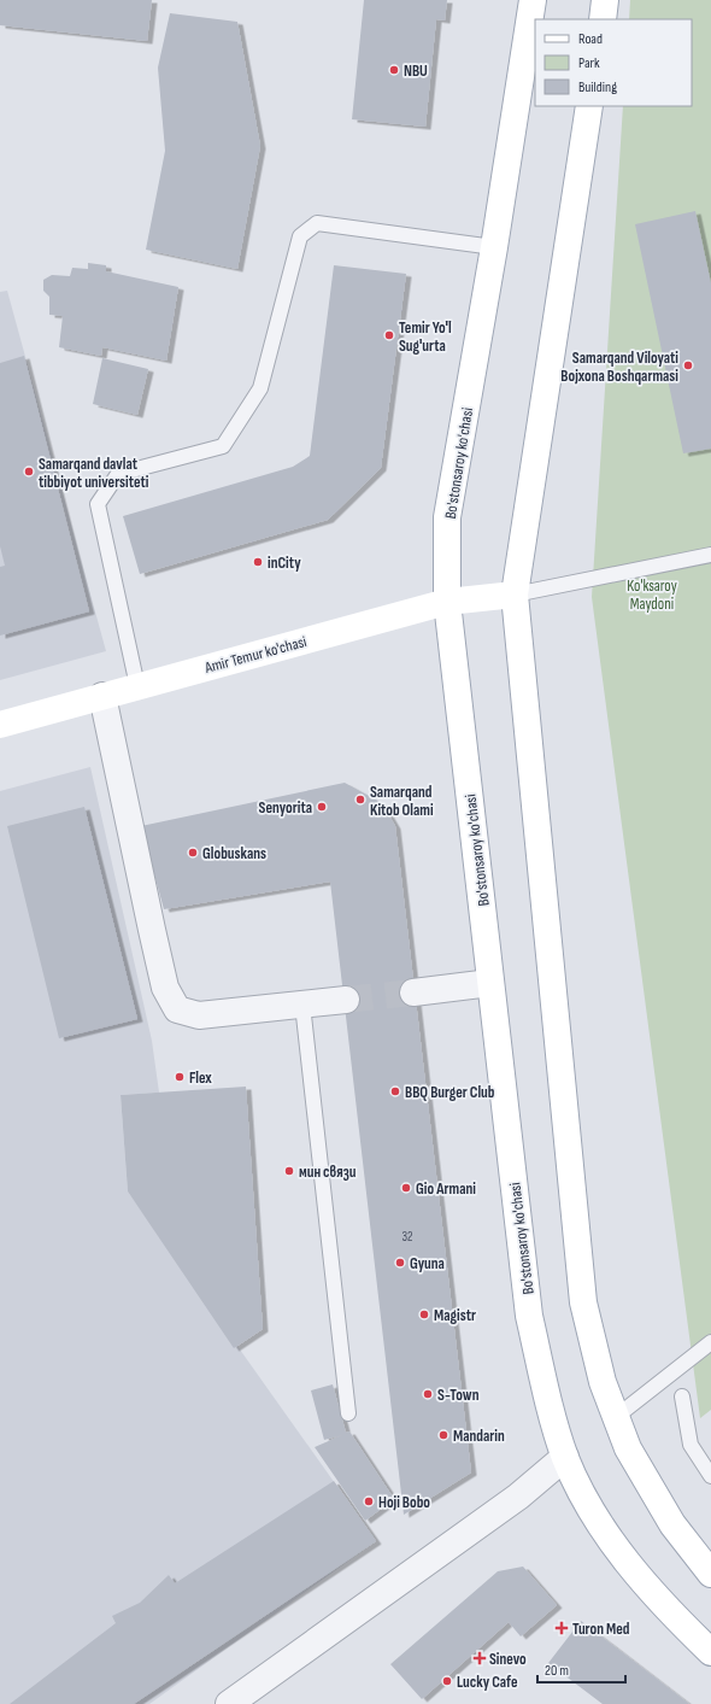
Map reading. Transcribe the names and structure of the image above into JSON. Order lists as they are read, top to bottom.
{
  "streets": {
    "main road": ["Bo'stonsaroy ko'chasi", "Amir Temur ko'chasi"]
  },
  "crossings": [
    ["Bo'stonsaroy ko'chasi", "Amir Temur ko'chasi"]
  ],
  "parks": ["Ko'ksaroy Maydoni"],
  "places": {
    "other": [
      "NBU",
      "Temir Yo'l Sug'urta",
      "Samarqand Viloyati Bojxona Boshqarmasi",
      "Samarqand davlat tibbiyot universiteti",
      "inCity",
      "Samarqand Kitob Olami",
      "Senyorita",
      "Globuskans",
      "Flex",
      "BBQ Burger Club",
      "мин связи",
      "Gio Armani",
      "Gyuna",
      "Magistr",
      "S-Town",
      "Mandarin",
      "Hoji Bobo",
      "Lucky Cafe"
    ],
    "health": ["Turon Med", "Sinevo"]
  },
  "house_numbers": ["32"],
  "legend": ["Road", "Park", "Building"],
  "scale_bar": "20 m"
}
